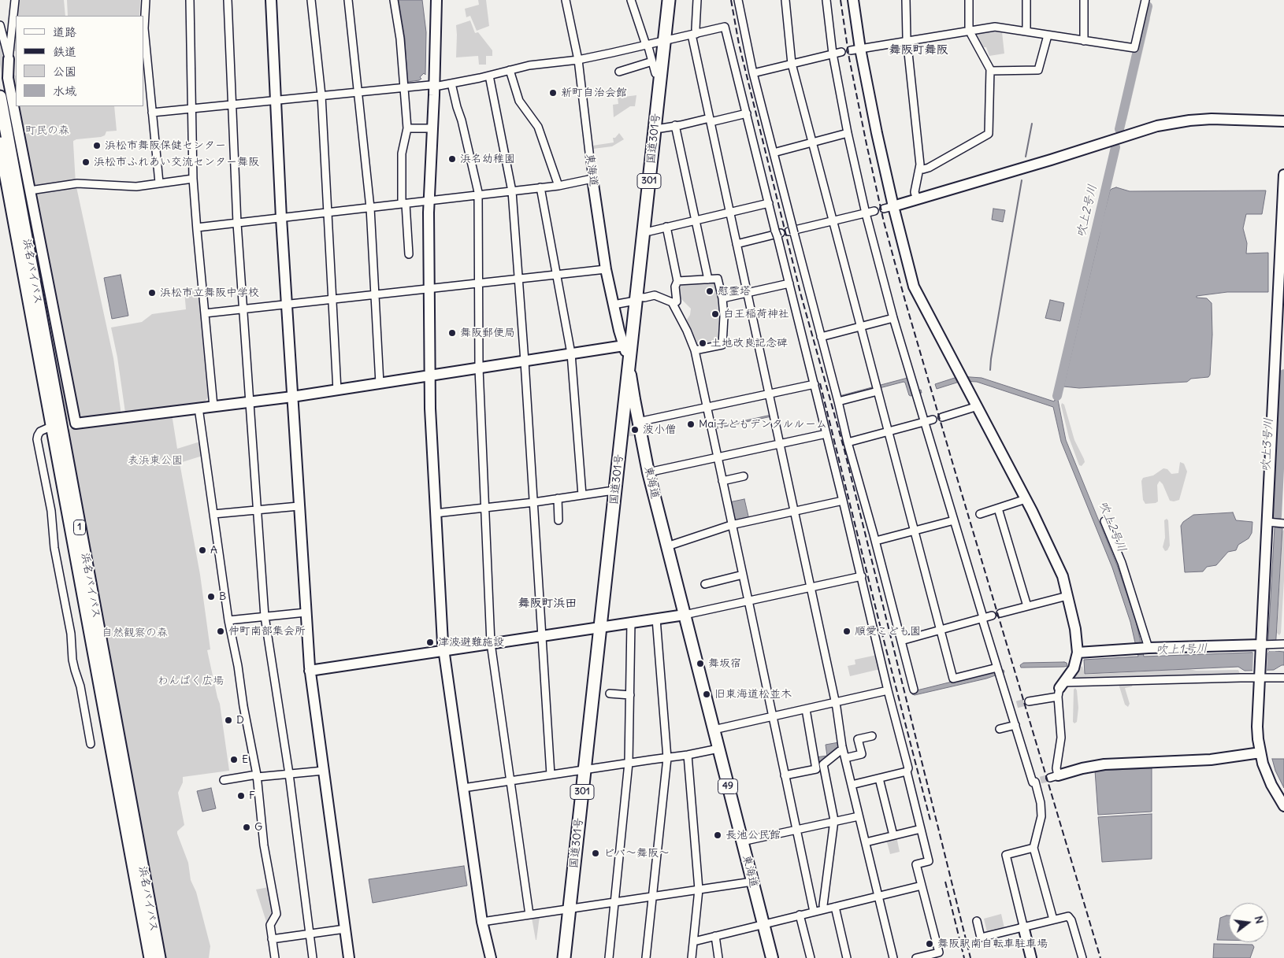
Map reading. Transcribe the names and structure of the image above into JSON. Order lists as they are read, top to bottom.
{
  "streets": {
    "highway": [
      "国道301号",
      "301",
      "浜名バイパス",
      "1"
    ],
    "main road": ["東海道", "49"]
  },
  "crossings": [
    ["国道301号", "東海道"]
  ],
  "districts": ["舞阪町舞阪", "舞阪町浜田"],
  "water": ["吹上2号川", "吹上3号川", "吹上1号川"],
  "parks": [
    "町民の森",
    "表浜東公園",
    "自然観察の森",
    "わんぱく広場"
  ],
  "places": [
    "新町自治会館",
    "浜松市舞阪保健センター",
    "浜名幼稚園",
    "浜松市ふれあい交流センター舞阪",
    "慰霊塔",
    "浜松市立舞阪中学校",
    "白王稲荷神社",
    "舞阪郵便局",
    "土地改良記念碑",
    "Mai子どもデンタルルーム",
    "波小僧",
    "A",
    "B",
    "仲町南部集会所",
    "順愛こども園",
    "津波避難施設",
    "舞坂宿",
    "旧東海道松並木",
    "D",
    "E",
    "F",
    "G",
    "長池公民館",
    "ビバ～舞阪～",
    "舞阪駅南自転車駐車場"
  ],
  "legend": [
    "道路",
    "鉄道",
    "公園",
    "水域"
  ],
  "north": "right"
}
